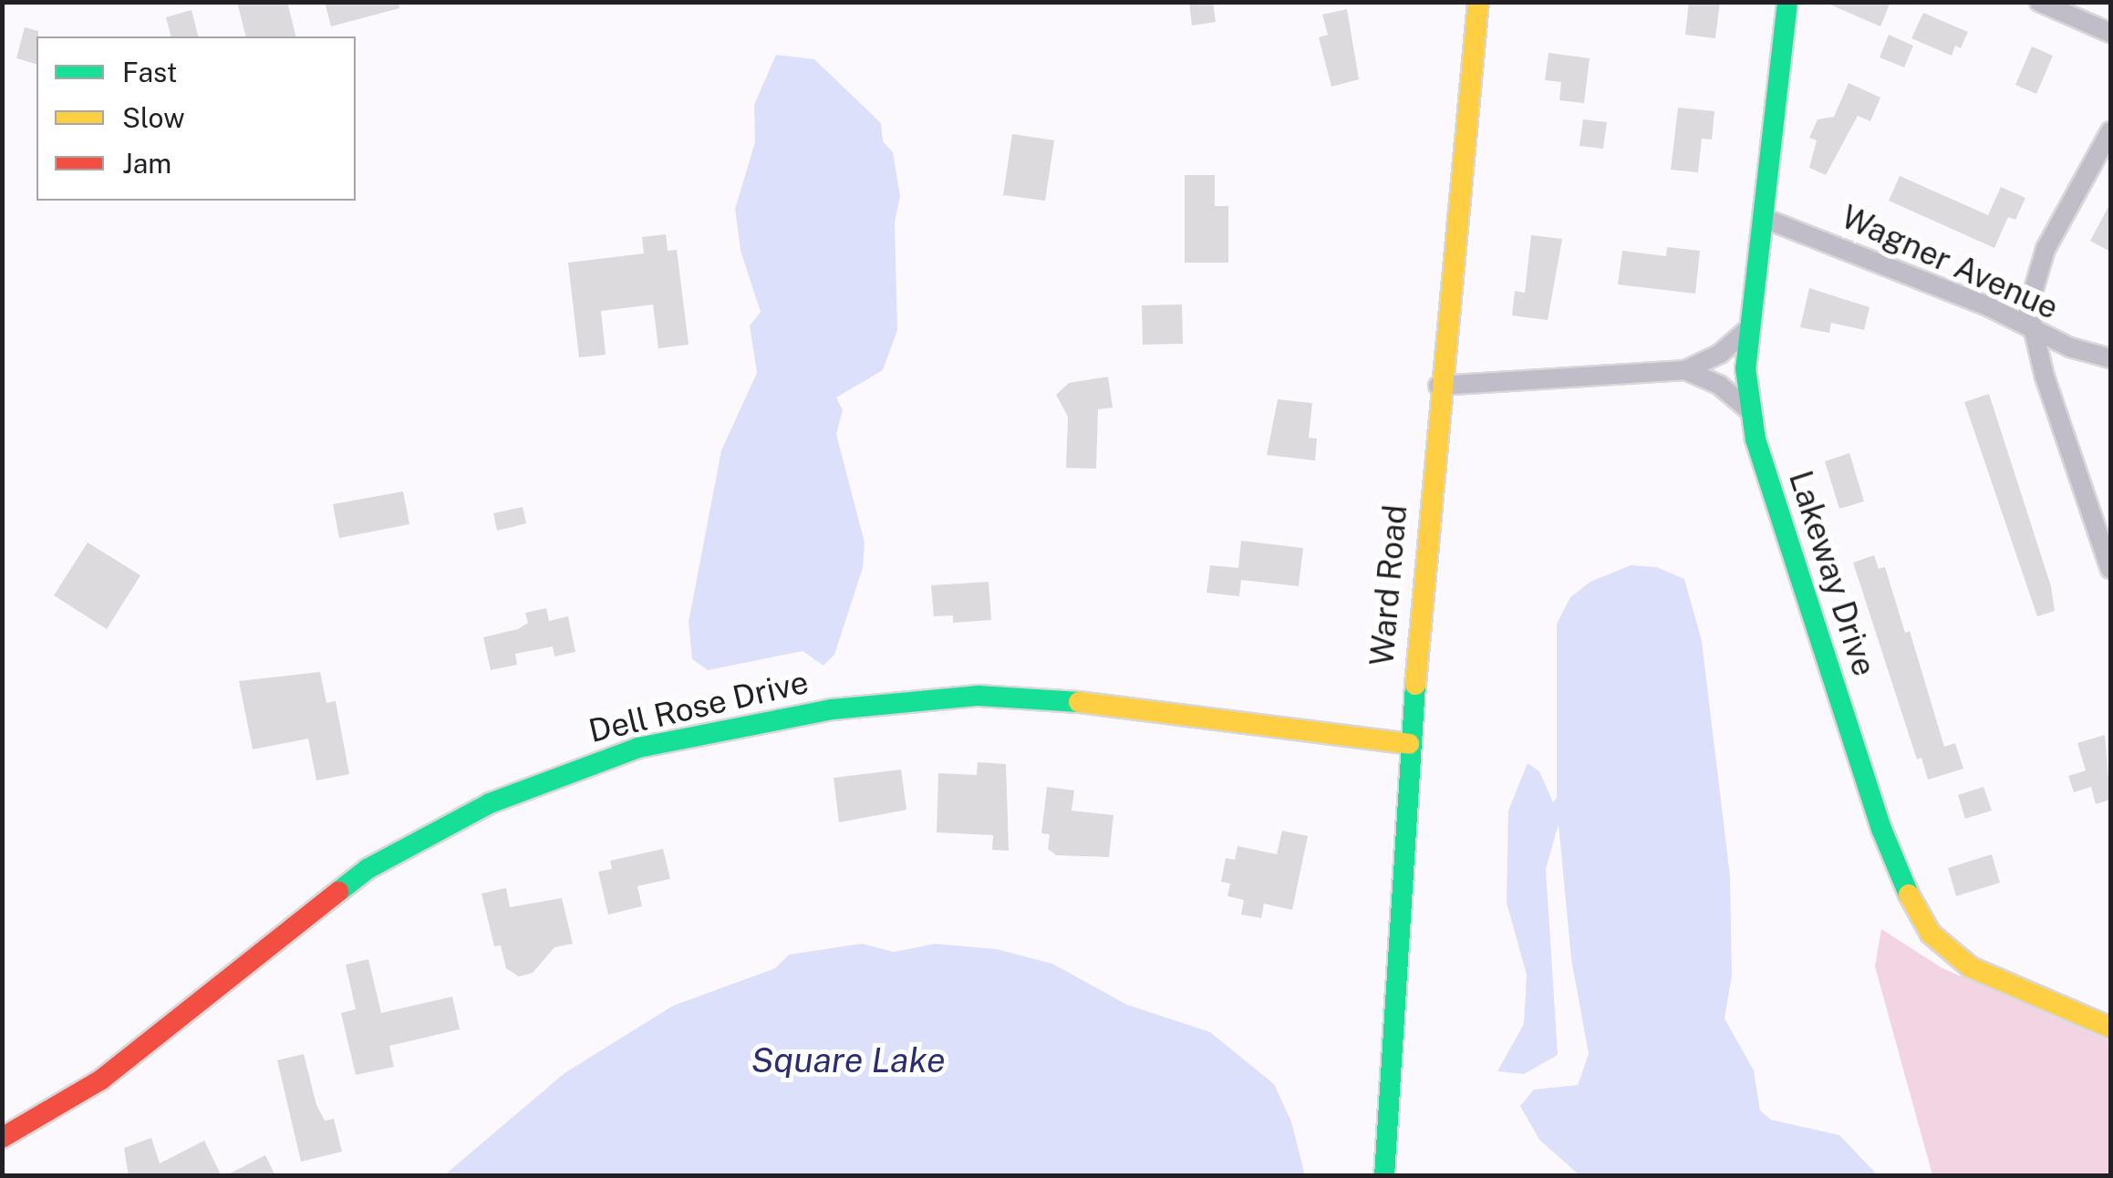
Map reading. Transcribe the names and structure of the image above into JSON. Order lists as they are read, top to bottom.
{
  "streets": {
    "street": [
      "Wagner Avenue",
      "Lakeway Drive",
      "Ward Road",
      "Dell Rose Drive"
    ]
  },
  "crossings": [
    ["Wagner Avenue", "Lakeway Drive"],
    ["Ward Road", "Dell Rose Drive"]
  ],
  "water": ["Square Lake"],
  "legend": ["Fast", "Slow", "Jam"]
}
